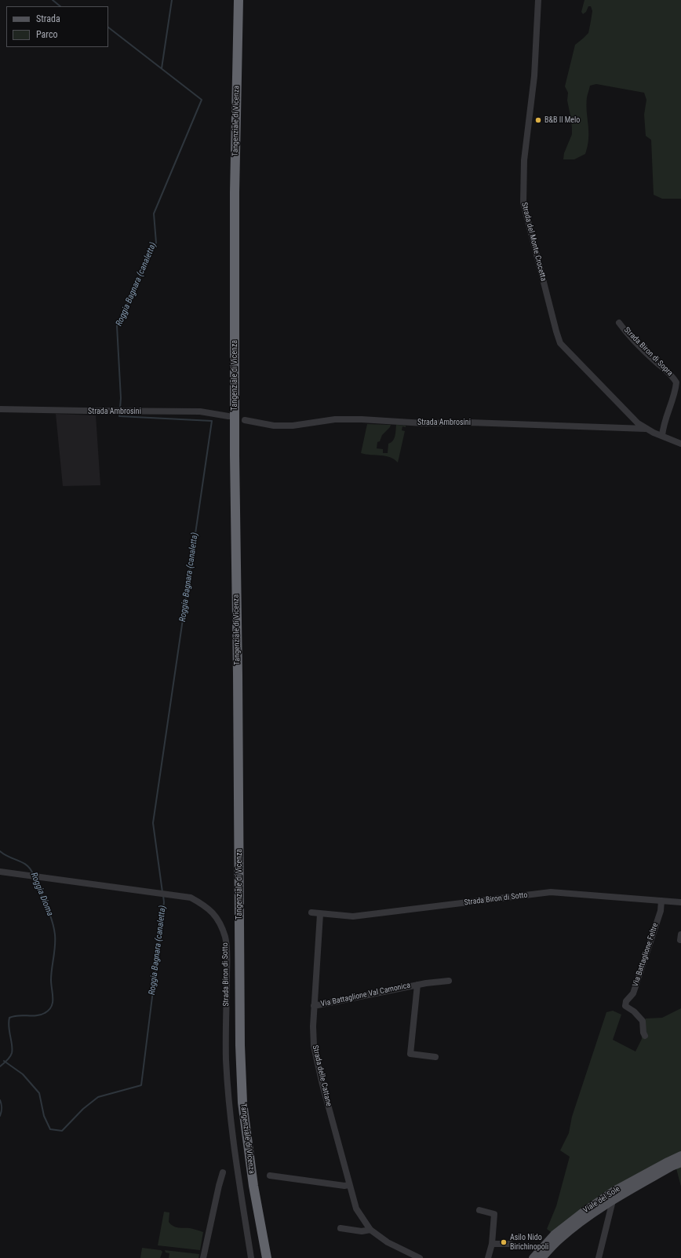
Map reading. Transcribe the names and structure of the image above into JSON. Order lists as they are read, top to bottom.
{
  "streets": {
    "highway": ["Tangenziale di Vicenza"],
    "main road": ["Viale del Sole"],
    "street": [
      "Strada del Monte Crocetta",
      "Strada Biron di Sopra",
      "Strada Ambrosini",
      "Strada Biron di Sotto",
      "Via Battaglione Feltre",
      "Via Battaglione Val Camonica",
      "Strada delle Cattane"
    ]
  },
  "crossings": [
    ["Strada del Monte Crocetta", "Strada Ambrosini"],
    ["Strada Biron di Sotto", "Via Battaglione Feltre"],
    ["Strada Biron di Sotto", "Strada delle Cattane"],
    ["Via Battaglione Val Camonica", "Strada delle Cattane"]
  ],
  "water": ["Roggia Bagnara (canaletta)", "Roggia Dioma"],
  "places": ["B&B Il Melo", "Asilo Nido Birichinopoli"],
  "legend": ["Strada", "Parco"]
}
